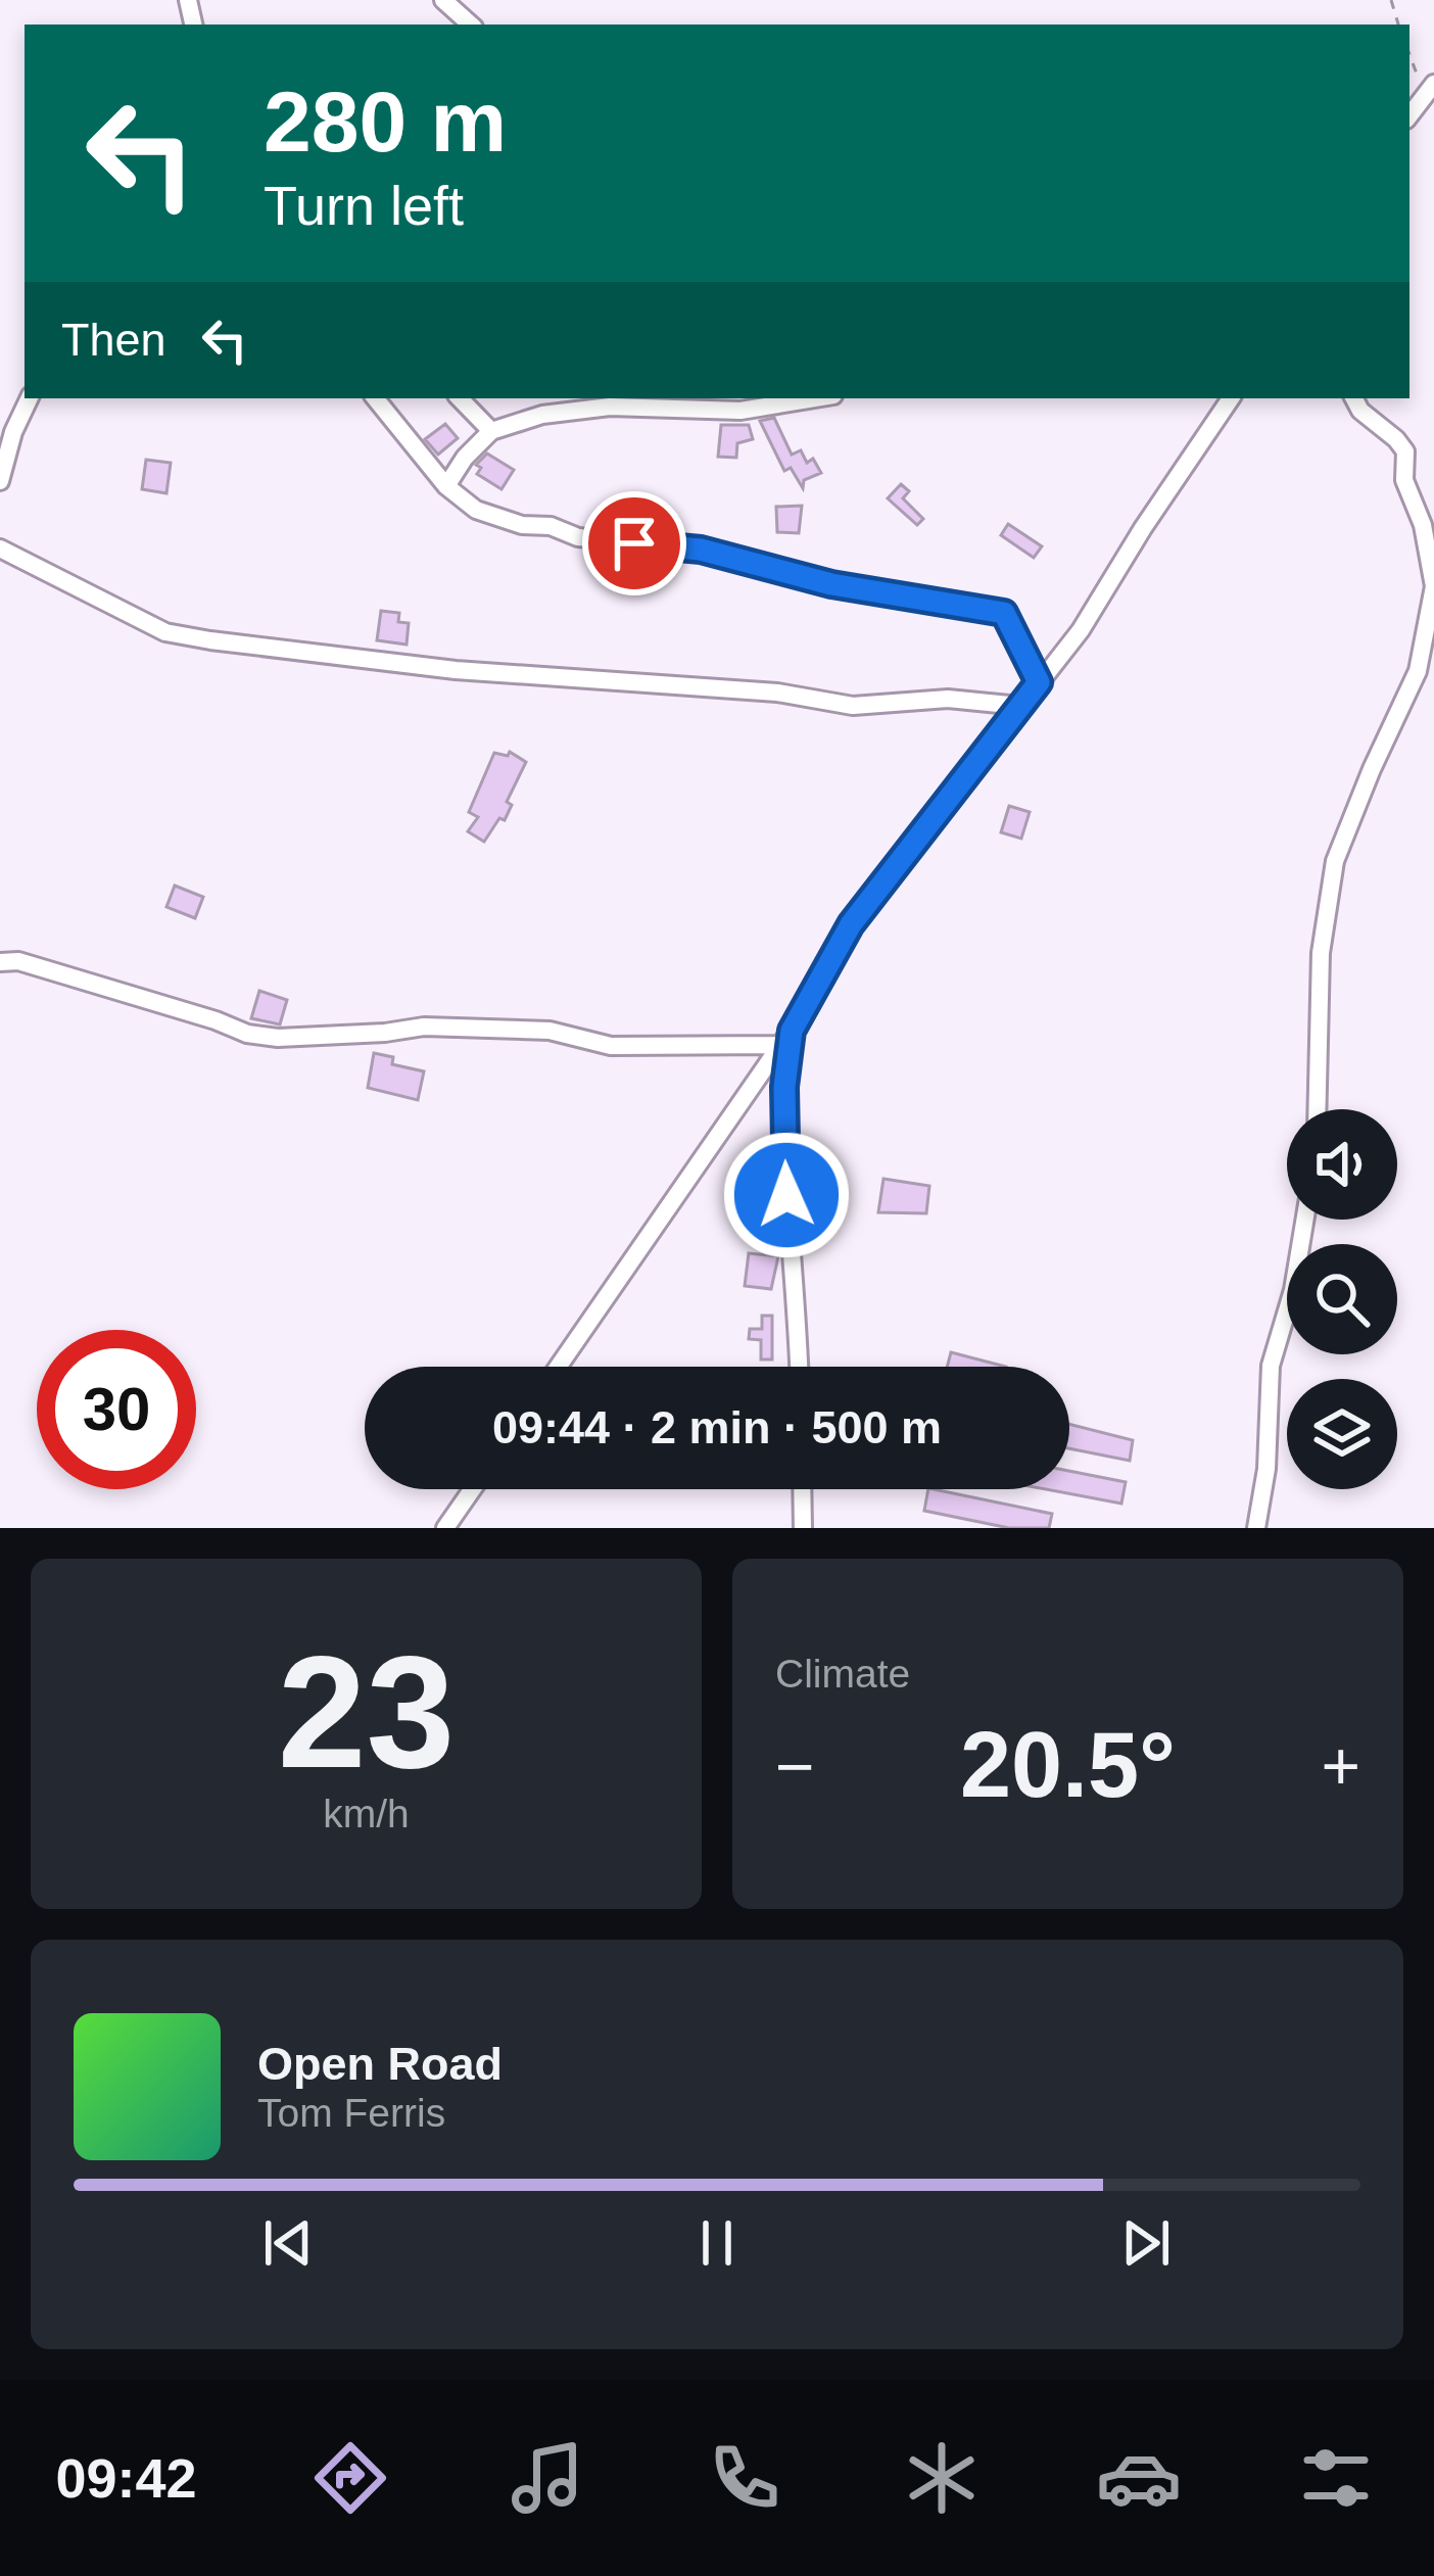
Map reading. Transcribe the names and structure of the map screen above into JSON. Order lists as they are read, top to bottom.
{
  "page": {
    "turn": ["280 m", "Turn left"],
    "then": "Then",
    "limit": "30",
    "trip": "09:44 · 2 min · 500 m",
    "tile": [
      ["23", "km/h"],
      "Climate"
    ],
    "heat": ["−", "20.5°", "+"],
    "song": ["Open Road", "Tom Ferris"],
    "tabs": "09:42"
  }
}
